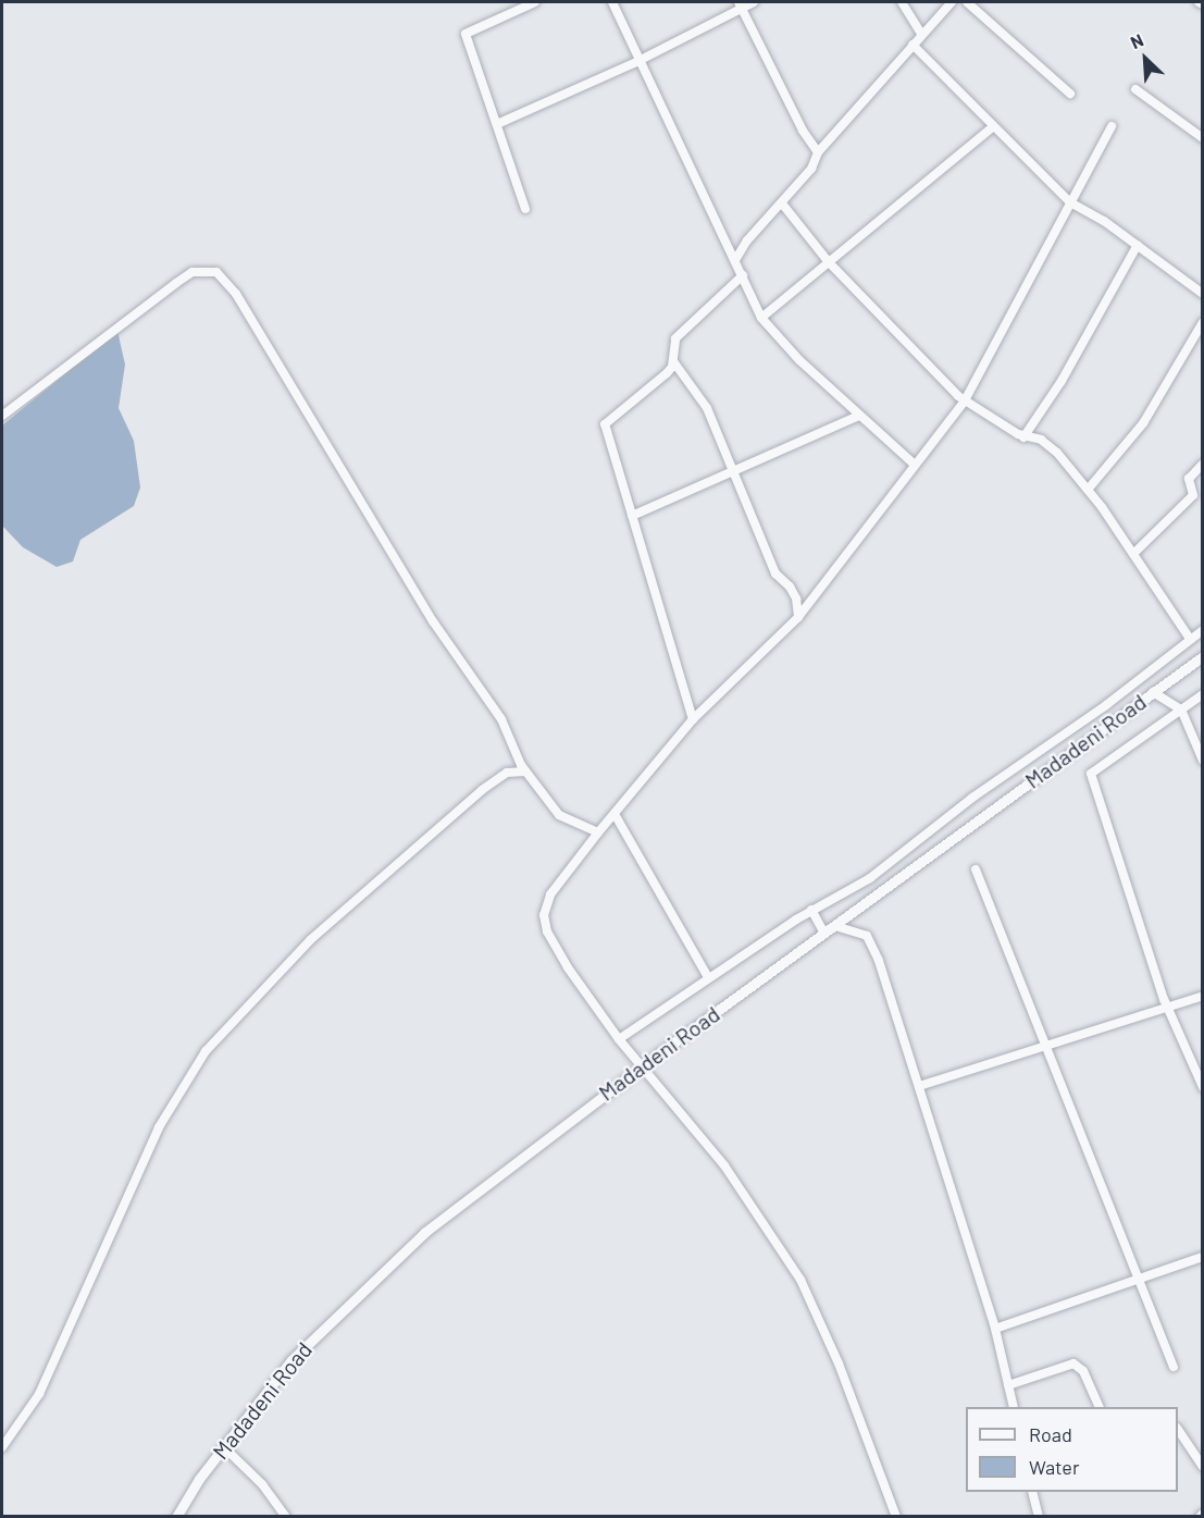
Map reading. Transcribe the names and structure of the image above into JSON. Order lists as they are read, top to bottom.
{
  "streets": {
    "street": ["Madadeni Road"]
  },
  "legend": ["Road", "Water"],
  "north": "top left"
}
